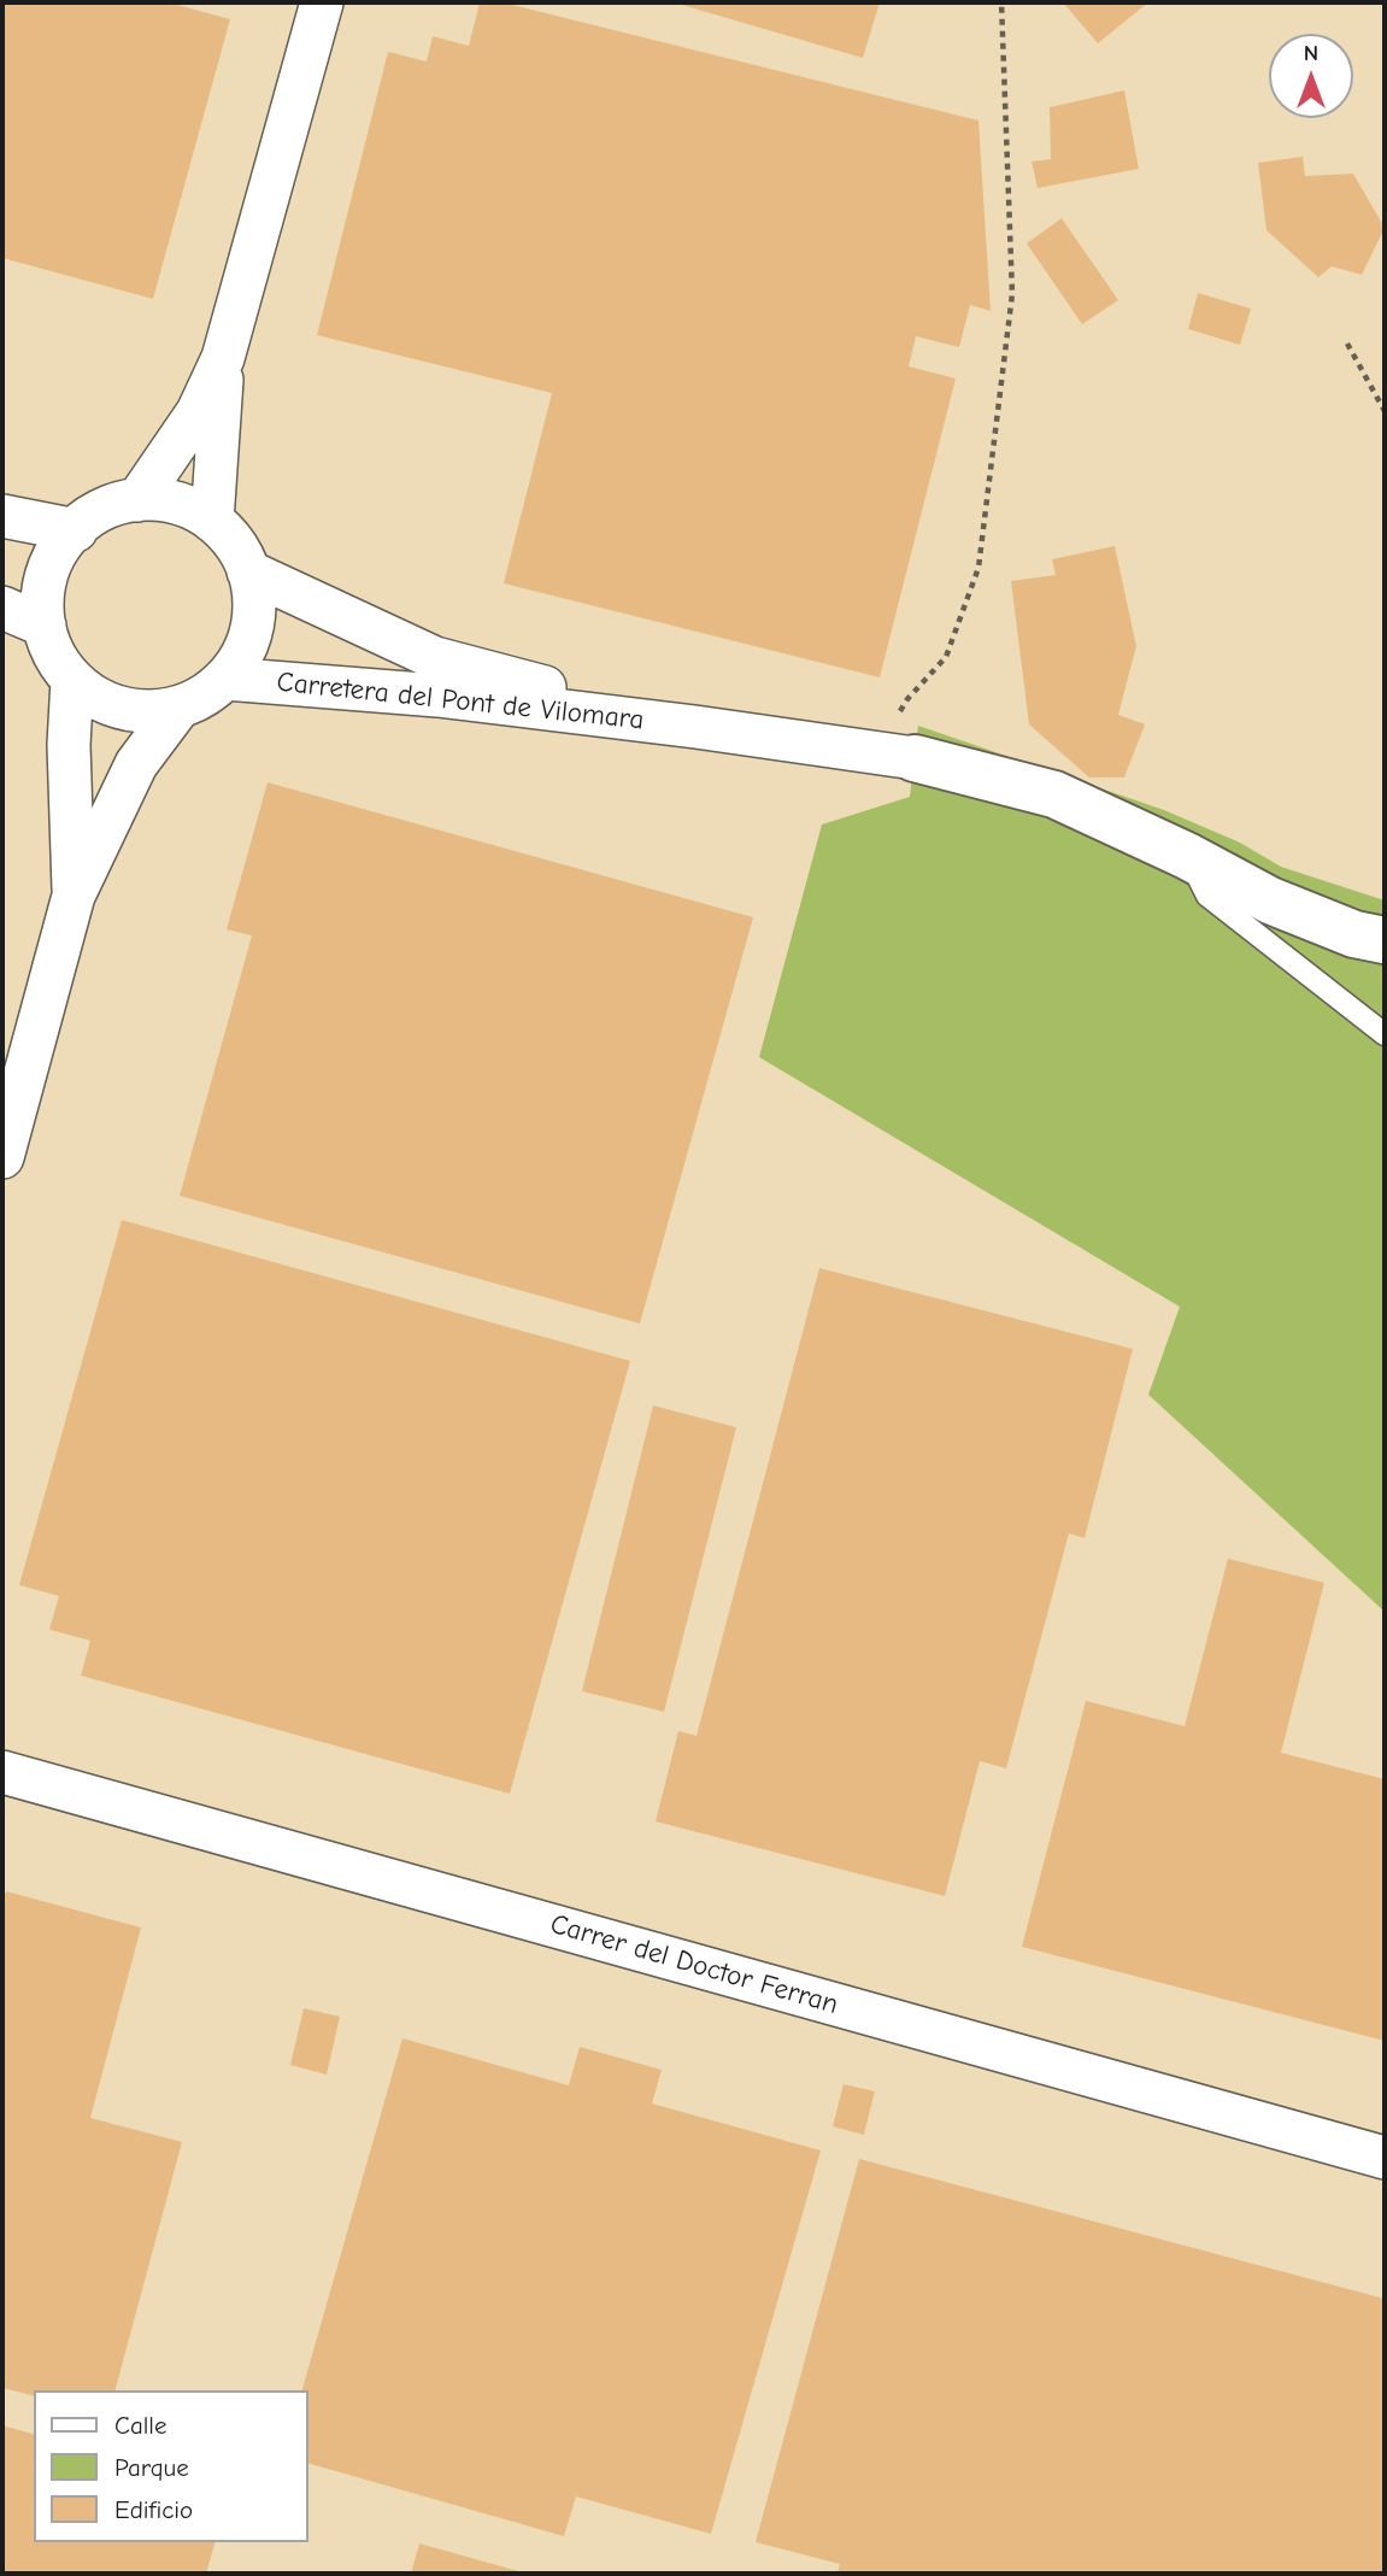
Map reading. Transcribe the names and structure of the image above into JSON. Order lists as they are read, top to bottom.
{
  "streets": {
    "street": ["Carretera del Pont de Vilomara", "Carrer del Doctor Ferran"]
  },
  "legend": ["Calle", "Parque", "Edificio"],
  "north": "top"
}
